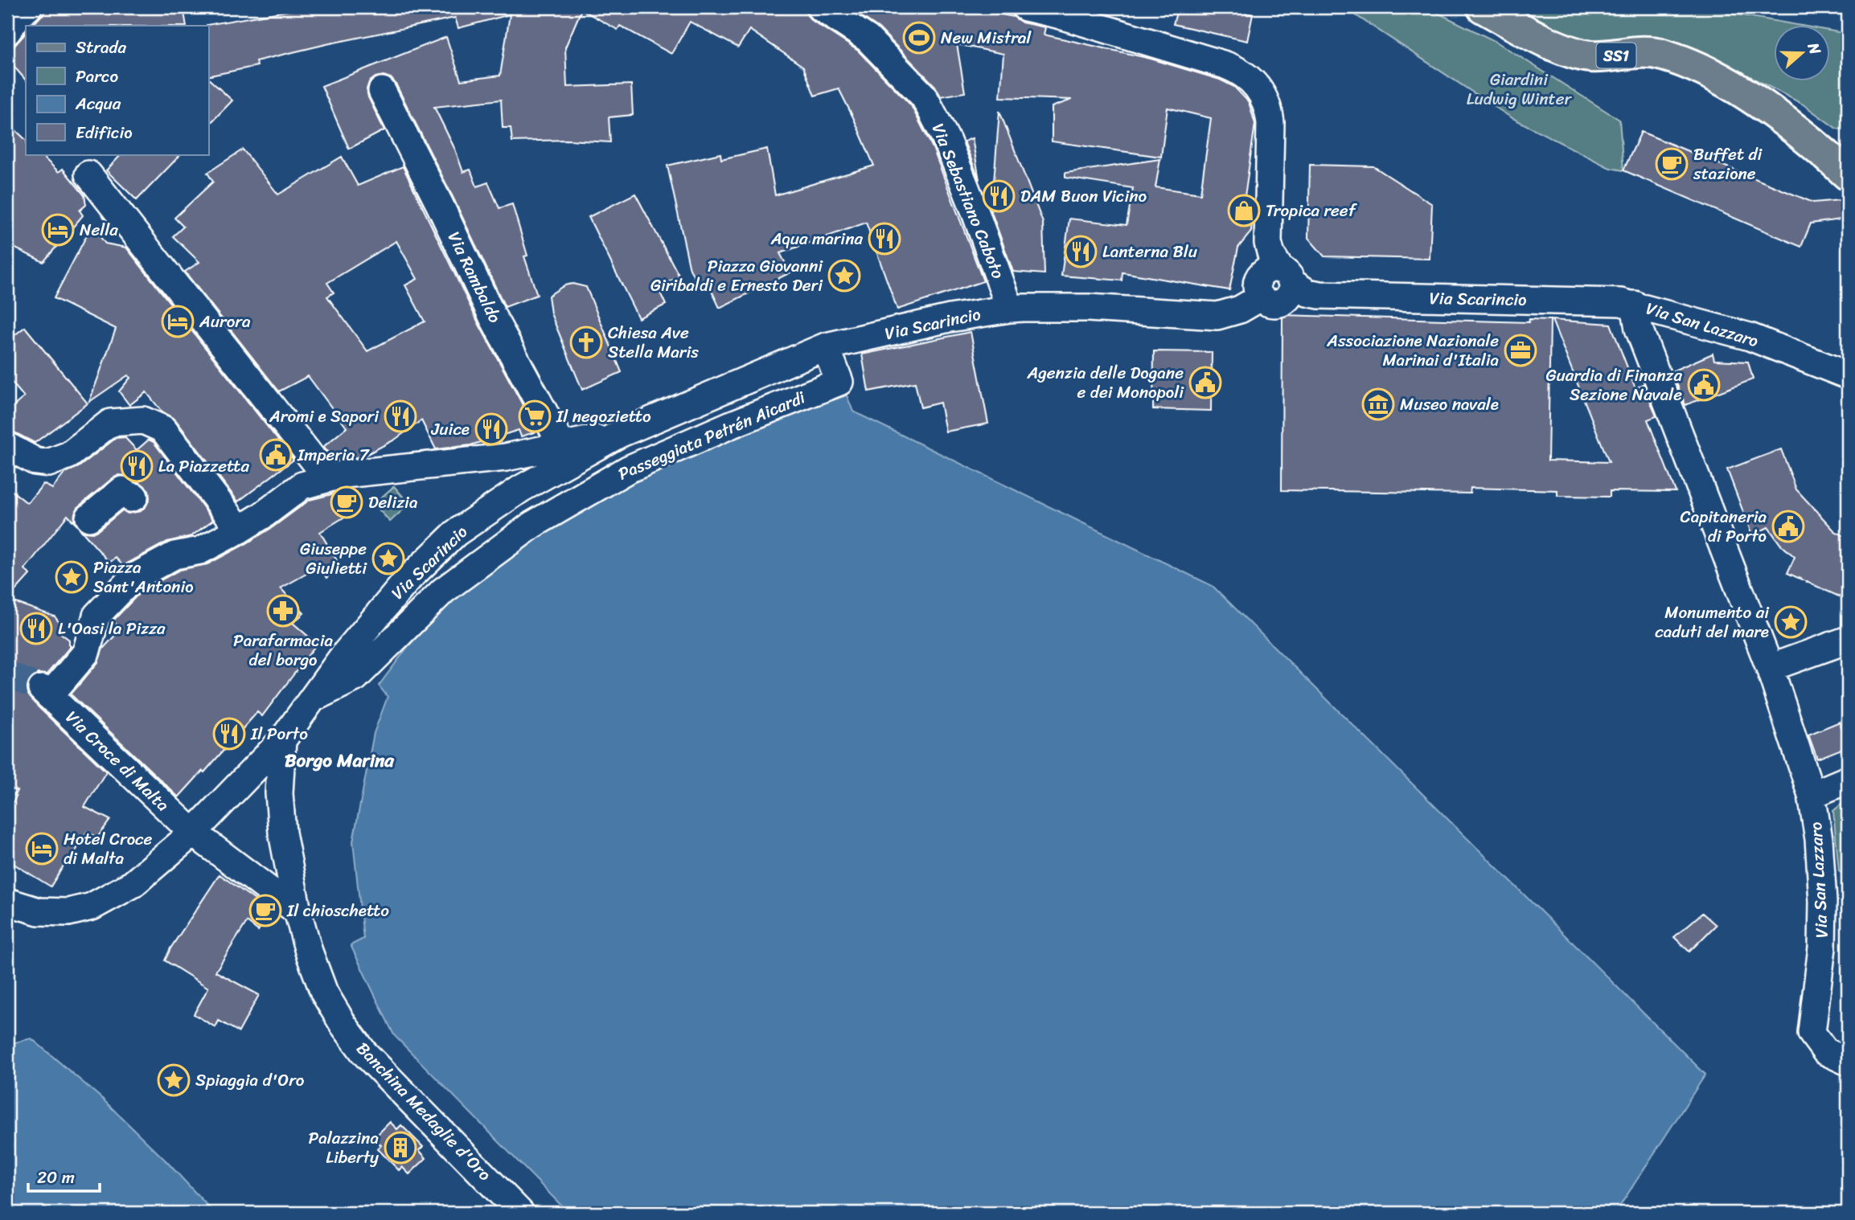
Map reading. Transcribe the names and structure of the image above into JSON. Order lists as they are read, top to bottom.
{
  "streets": {
    "main road": ["SS1"],
    "street": [
      "Via Sebastiano Caboto",
      "Via Rambaldo",
      "Via Scarincio",
      "Via San Lazzaro",
      "Passeggiata Petrén Aicardi",
      "Via Croce di Malta",
      "Banchina Medaglie d'Oro"
    ]
  },
  "crossings": [
    ["Via Sebastiano Caboto", "Via Scarincio"],
    ["Via Rambaldo", "Via Scarincio"],
    ["Via Scarincio", "Via San Lazzaro"],
    ["Via Scarincio", "Passeggiata Petrén Aicardi"],
    ["Via Scarincio", "Via Croce di Malta"]
  ],
  "districts": ["Borgo Marina"],
  "parks": ["Giardini Ludwig Winter"],
  "places": {
    "sports": ["New Mistral"],
    "cafe": ["Buffet di stazione", "Delizia", "Il chioschetto"],
    "restaurant": [
      "DAM Buon Vicino",
      "Aqua marina",
      "Lanterna Blu",
      "Aromi e Sapori",
      "Juice",
      "La Piazzetta",
      "L'Oasi la Pizza",
      "Il Porto"
    ],
    "shop": ["Tropica reef"],
    "hotel": ["Nella", "Aurora", "Hotel Croce di Malta"],
    "place": [
      "Piazza Giovanni Giribaldi e Ernesto Deri",
      "Giuseppe Giulietti",
      "Piazza Sant'Antonio",
      "Monumento ai caduti del mare",
      "Spiaggia d'Oro"
    ],
    "church": ["Chiesa Ave Stella Maris"],
    "office": ["Associazione Nazionale Marinai d'Italia"],
    "public building": [
      "Agenzia delle Dogane e dei Monopoli",
      "Guardia di Finanza Sezione Navale",
      "Imperia 7",
      "Capitaneria di Porto"
    ],
    "museum": ["Museo navale"],
    "supermarket": ["Il negozietto"],
    "pharmacy": ["Parafarmacia del borgo"],
    "building": ["Palazzina Liberty"]
  },
  "legend": [
    "Strada",
    "Parco",
    "Acqua",
    "Edificio"
  ],
  "scale_bar": "20 m",
  "north": "right"
}
